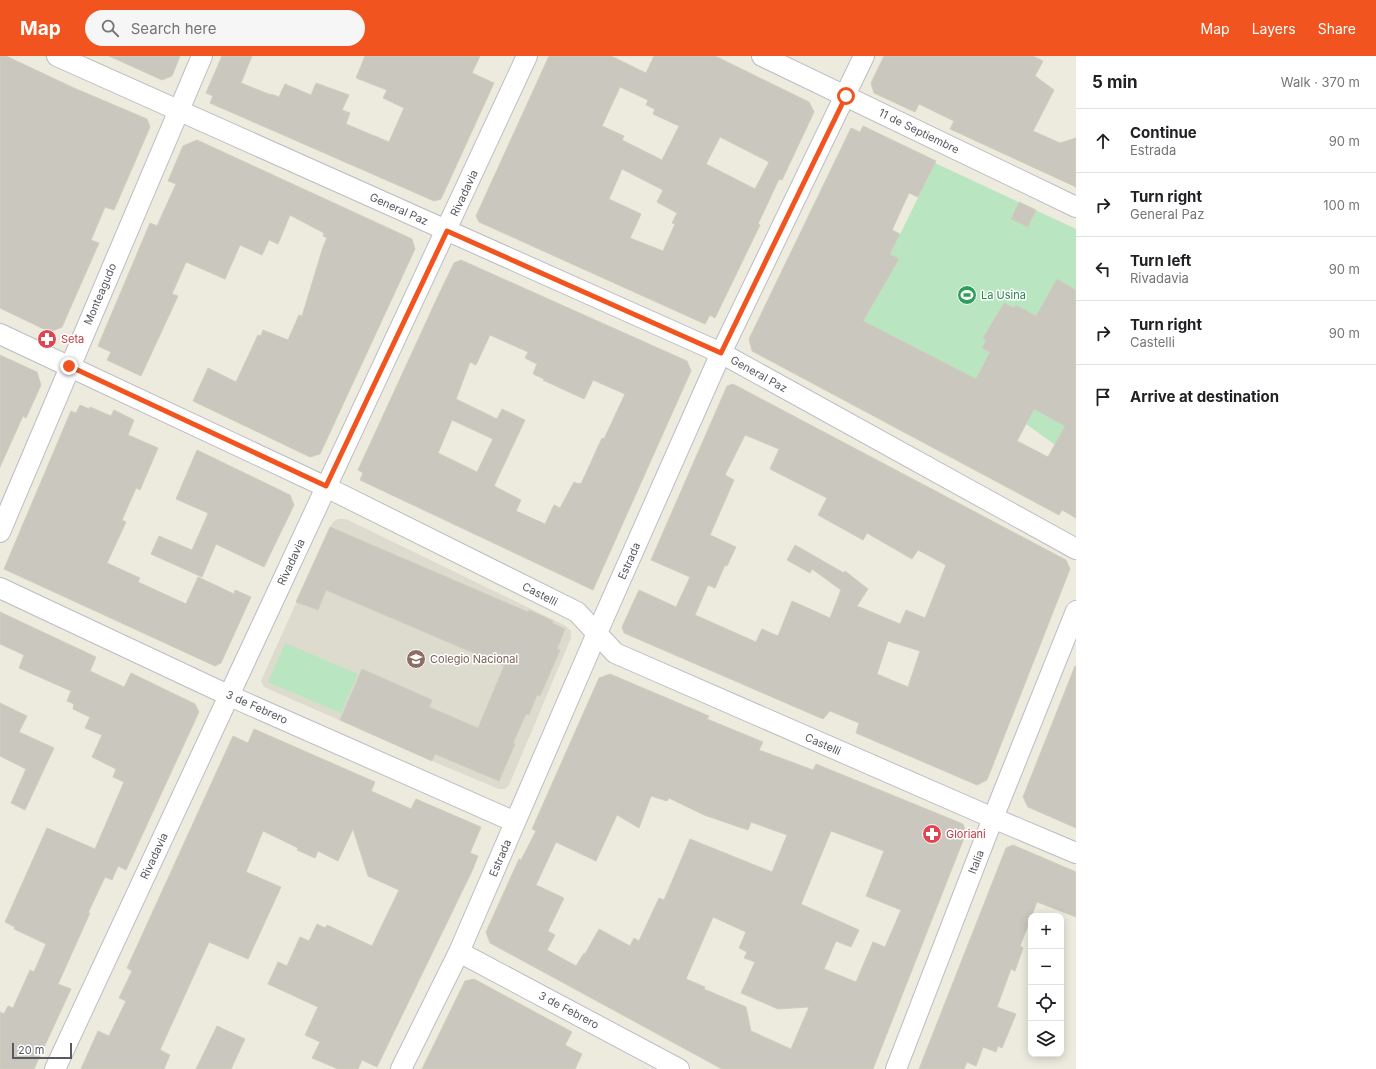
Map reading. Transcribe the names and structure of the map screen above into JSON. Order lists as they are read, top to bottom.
{
  "streets": {
    "street": [
      "11 de Septiembre",
      "Rivadavia",
      "General Paz",
      "Monteagudo",
      "Estrada",
      "Castelli",
      "3 de Febrero",
      "Italia"
    ]
  },
  "crossings": [
    ["11 de Septiembre", "Estrada"],
    ["Rivadavia", "General Paz"],
    ["Rivadavia", "Castelli"],
    ["Rivadavia", "3 de Febrero"],
    ["General Paz", "Monteagudo"],
    ["General Paz", "Estrada"],
    ["Monteagudo", "Castelli"],
    ["Estrada", "Castelli"],
    ["Estrada", "3 de Febrero"],
    ["Castelli", "Italia"]
  ],
  "places": {
    "sports": ["La Usina"],
    "pharmacy": ["Seta", "Gloriani"],
    "school or university": ["Colegio Nacional"]
  },
  "scale_bar": "20 m",
  "page": {
    "header": "Map",
    "search": "Search here",
    "nav": ["Map", "Layers", "Share"],
    "heading": ["5 min", "Walk · 370 m"],
    "list": [
      ["Continue", "Estrada", "90 m"],
      ["Turn right", "General Paz", "100 m"],
      ["Turn left", "Rivadavia", "90 m"],
      ["Turn right", "Castelli", "90 m"],
      "Arrive at destination"
    ],
    "map_buttons": ["+", "−"],
    "scale": "20 m"
  }
}
